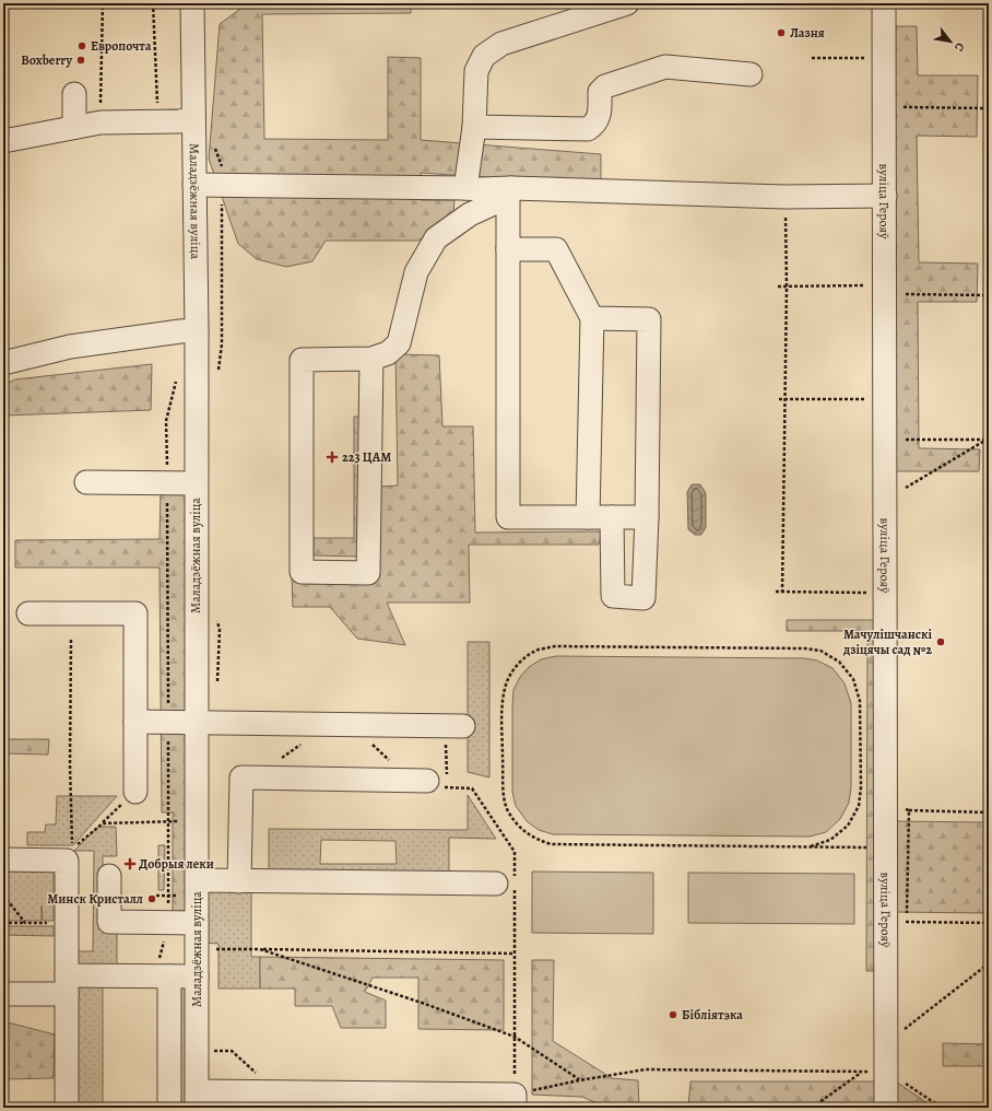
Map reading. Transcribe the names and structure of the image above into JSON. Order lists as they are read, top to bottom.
{
  "streets": {
    "street": ["Маладзёжная вуліца", "вуліца Герояў"]
  },
  "places": {
    "other": [
      "Лазня",
      "Европочта",
      "Boxberry",
      "Мачулішчанскі дзіцячы сад №2",
      "Минск Кристалл",
      "Бібліятэка"
    ],
    "health": ["223 ЦAM", "Добрыя леки"]
  },
  "north": "bottom right"
}
